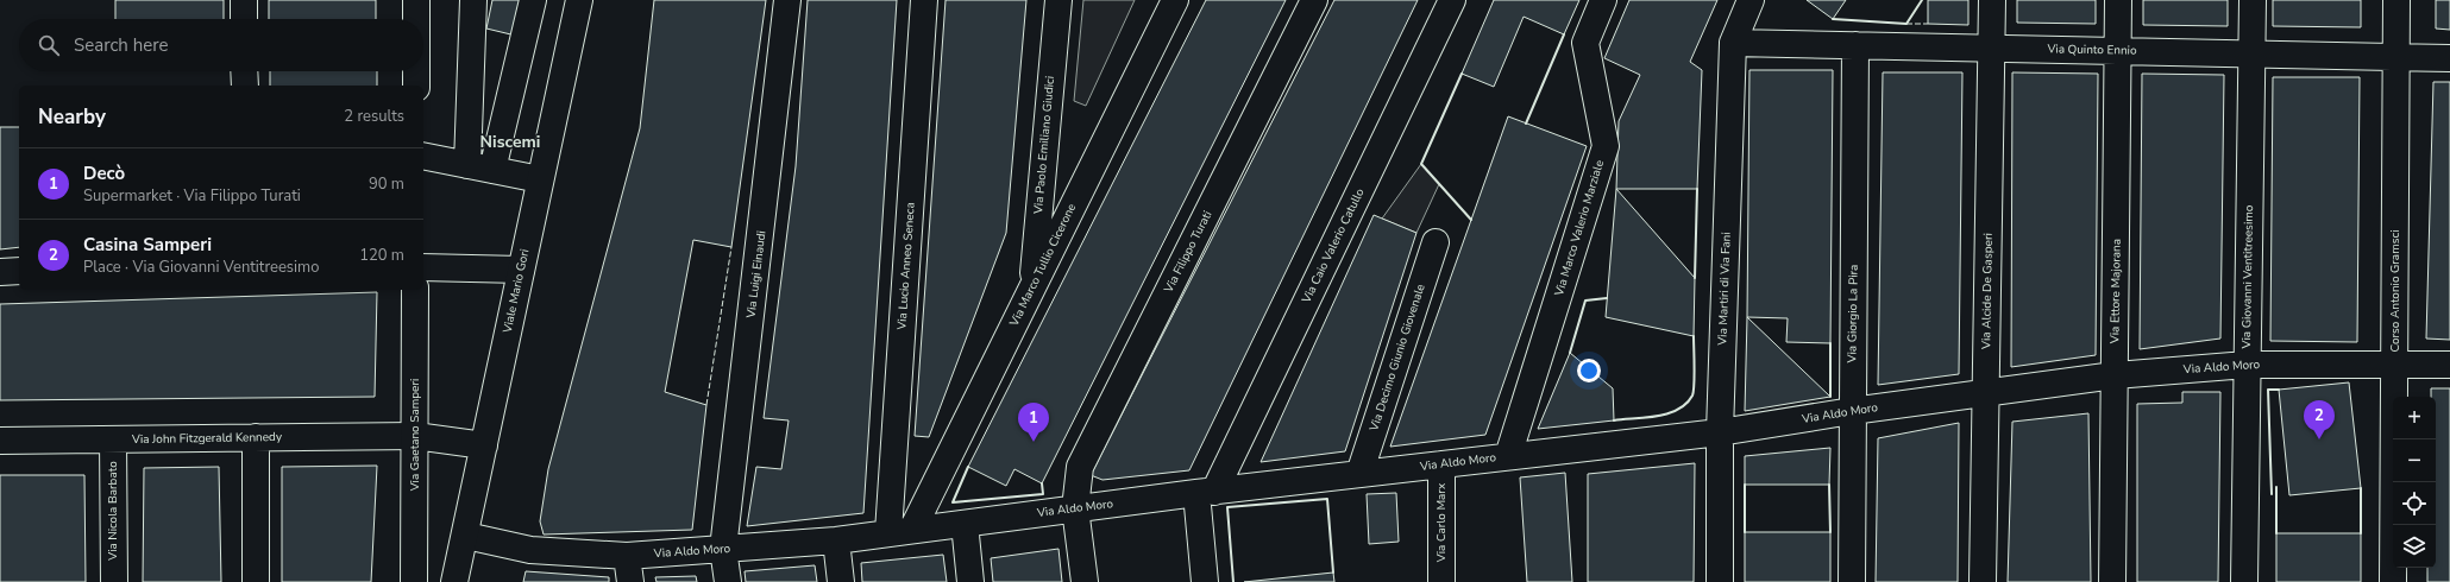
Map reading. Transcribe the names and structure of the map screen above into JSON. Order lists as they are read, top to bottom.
{
  "streets": {
    "street": [
      "Via Quinto Ennio",
      "Via Paolo Emiliano Giudici",
      "Via Marco Valerio Marziale",
      "Via Caio Valerio Catullo",
      "Via Filippo Turati",
      "Via Marco Tullio Cicerone",
      "Via Lucio Anneo Seneca",
      "Via Luigi Einaudi",
      "Via Giovanni Ventitreesimo",
      "Via Martiri di Via Fani",
      "Viale Mario Gori",
      "Via Alcide De Gasperi",
      "Via Ettore Majorana",
      "Corso Antonio Gramsci",
      "Via Giorgio La Pira",
      "Via Decimo Giunio Giovenale",
      "Via Aldo Moro",
      "Via Gaetano Samperi",
      "Via John Fitzgerald Kennedy",
      "Via Nicola Barbato",
      "Via Carlo Marx"
    ]
  },
  "crossings": [
    ["Via Quinto Ennio", "Via Giovanni Ventitreesimo"],
    ["Via Quinto Ennio", "Via Martiri di Via Fani"],
    ["Via Quinto Ennio", "Via Alcide De Gasperi"],
    ["Via Quinto Ennio", "Via Ettore Majorana"],
    ["Via Quinto Ennio", "Corso Antonio Gramsci"],
    ["Via Quinto Ennio", "Via Giorgio La Pira"],
    ["Via Paolo Emiliano Giudici", "Via Marco Tullio Cicerone"],
    ["Via Marco Valerio Marziale", "Via Aldo Moro"],
    ["Via Caio Valerio Catullo", "Via Aldo Moro"],
    ["Via Filippo Turati", "Via Aldo Moro"],
    ["Via Marco Tullio Cicerone", "Via Lucio Anneo Seneca"],
    ["Via Marco Tullio Cicerone", "Via Aldo Moro"],
    ["Via Lucio Anneo Seneca", "Via Aldo Moro"],
    ["Via Luigi Einaudi", "Via Aldo Moro"],
    ["Via Giovanni Ventitreesimo", "Via Aldo Moro"],
    ["Via Martiri di Via Fani", "Via Aldo Moro"],
    ["Viale Mario Gori", "Via Aldo Moro"],
    ["Viale Mario Gori", "Via John Fitzgerald Kennedy"],
    ["Via Alcide De Gasperi", "Via Aldo Moro"],
    ["Via Ettore Majorana", "Via Aldo Moro"],
    ["Corso Antonio Gramsci", "Via Aldo Moro"],
    ["Via Giorgio La Pira", "Via Aldo Moro"],
    ["Via Decimo Giunio Giovenale", "Via Aldo Moro"],
    ["Via Aldo Moro", "Via Carlo Marx"],
    ["Via Gaetano Samperi", "Via John Fitzgerald Kennedy"],
    ["Via John Fitzgerald Kennedy", "Via Nicola Barbato"]
  ],
  "districts": ["Niscemi"],
  "page": {
    "search": "Search here",
    "heading": ["Nearby", "2 results"],
    "list": [
      {
        "mark": "1",
        "name": "Decò",
        "note": "Supermarket · Via Filippo Turati",
        "value": "90 m"
      },
      {
        "mark": "2",
        "name": "Casina Samperi",
        "note": "Place · Via Giovanni Ventitreesimo",
        "value": "120 m"
      }
    ],
    "map_buttons": ["+", "−"],
    "pins": ["2", "1"]
  }
}
